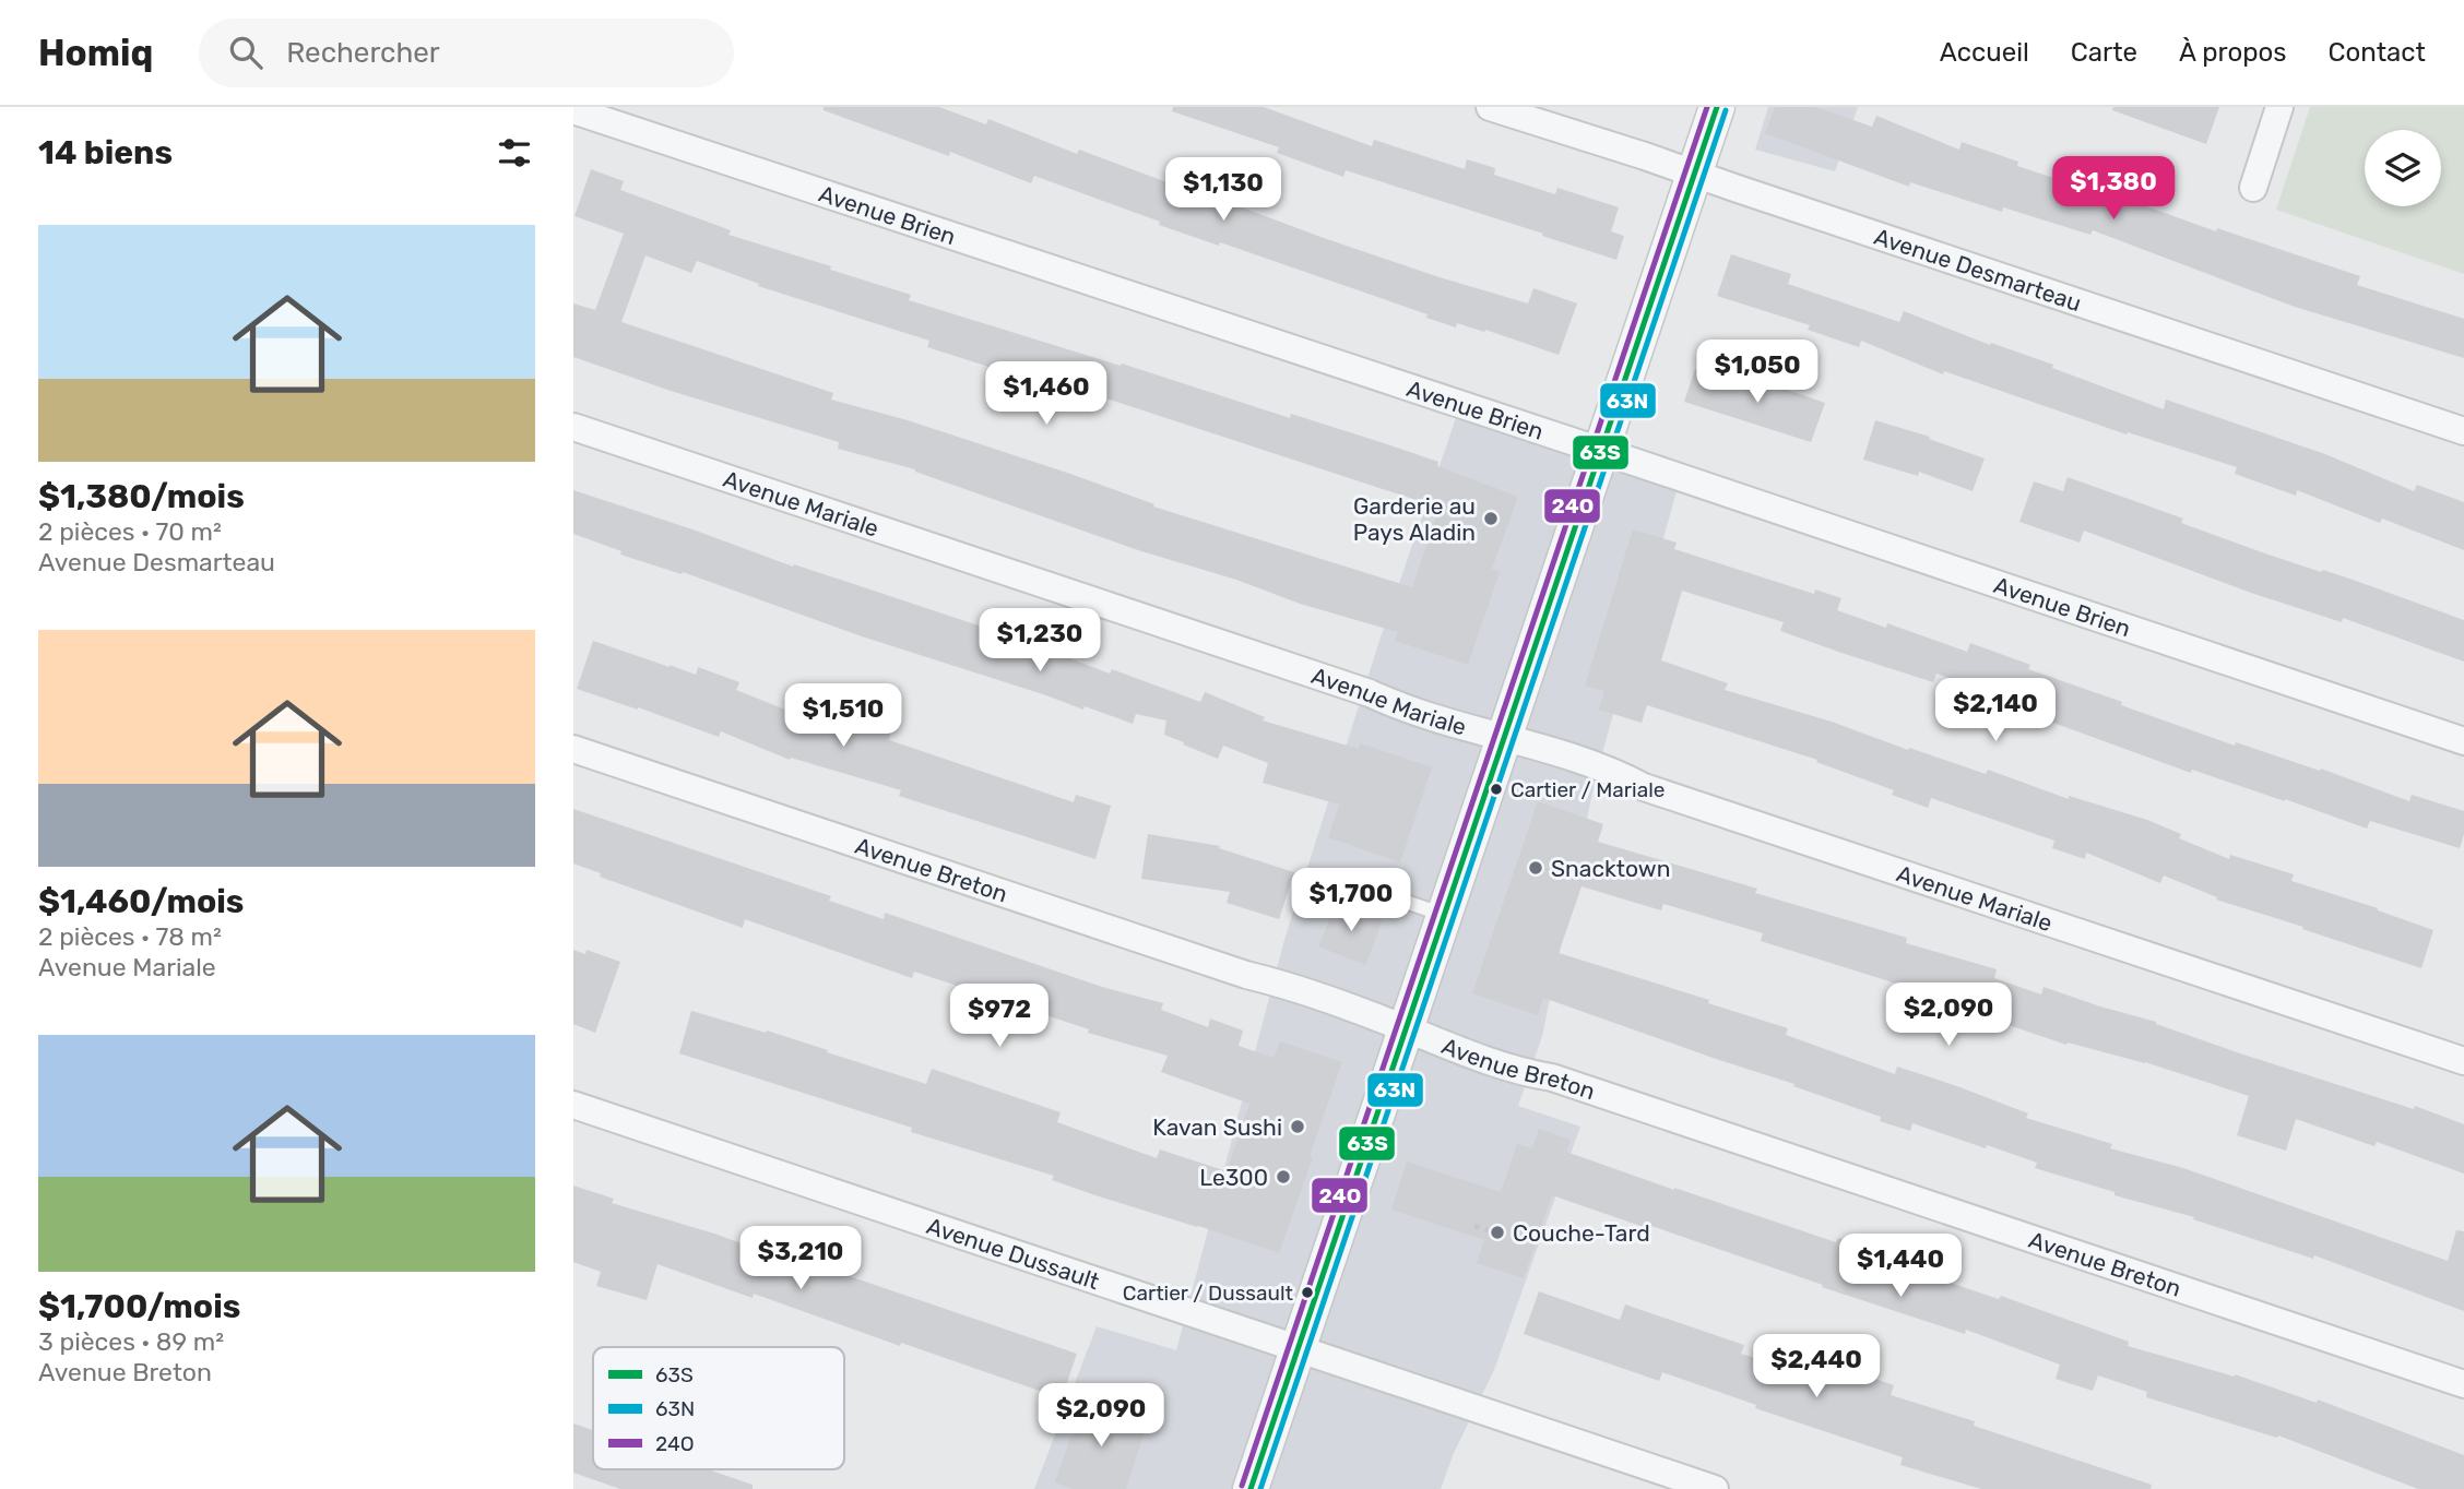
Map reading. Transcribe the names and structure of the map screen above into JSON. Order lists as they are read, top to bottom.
{
  "streets": {
    "street": [
      "Avenue Brien",
      "Avenue Desmarteau",
      "Avenue Mariale",
      "Avenue Breton",
      "Avenue Dussault"
    ]
  },
  "places": [
    "Garderie au Pays Aladin",
    "Cartier / Mariale",
    "Snacktown",
    "Kavan Sushi",
    "Le300",
    "Couche-Tard",
    "Cartier / Dussault"
  ],
  "lines": ["transit line 63S", "transit line 24O", "transit line 63N"],
  "legend": ["63S", "63N", "24O"],
  "page": {
    "header": "Homiq",
    "search": "Rechercher",
    "nav": [
      "Accueil",
      "Carte",
      "À propos",
      "Contact"
    ],
    "heading": "14 biens",
    "price": [
      "$1,380",
      "$1,130",
      "$1,050",
      "$1,460",
      "$1,230",
      "$2,140",
      "$1,510",
      "$1,700",
      "$2,090",
      "$972",
      "$3,210",
      "$1,440",
      "$2,440",
      "$2,090"
    ],
    "list": [
      {
        "name": "$1,380/mois",
        "note": "2 pièces · 70 m² · Avenue Desmarteau"
      },
      {
        "name": "$1,460/mois",
        "note": "2 pièces · 78 m² · Avenue Mariale"
      },
      {
        "name": "$1,700/mois",
        "note": "3 pièces · 89 m² · Avenue Breton"
      }
    ]
  }
}
